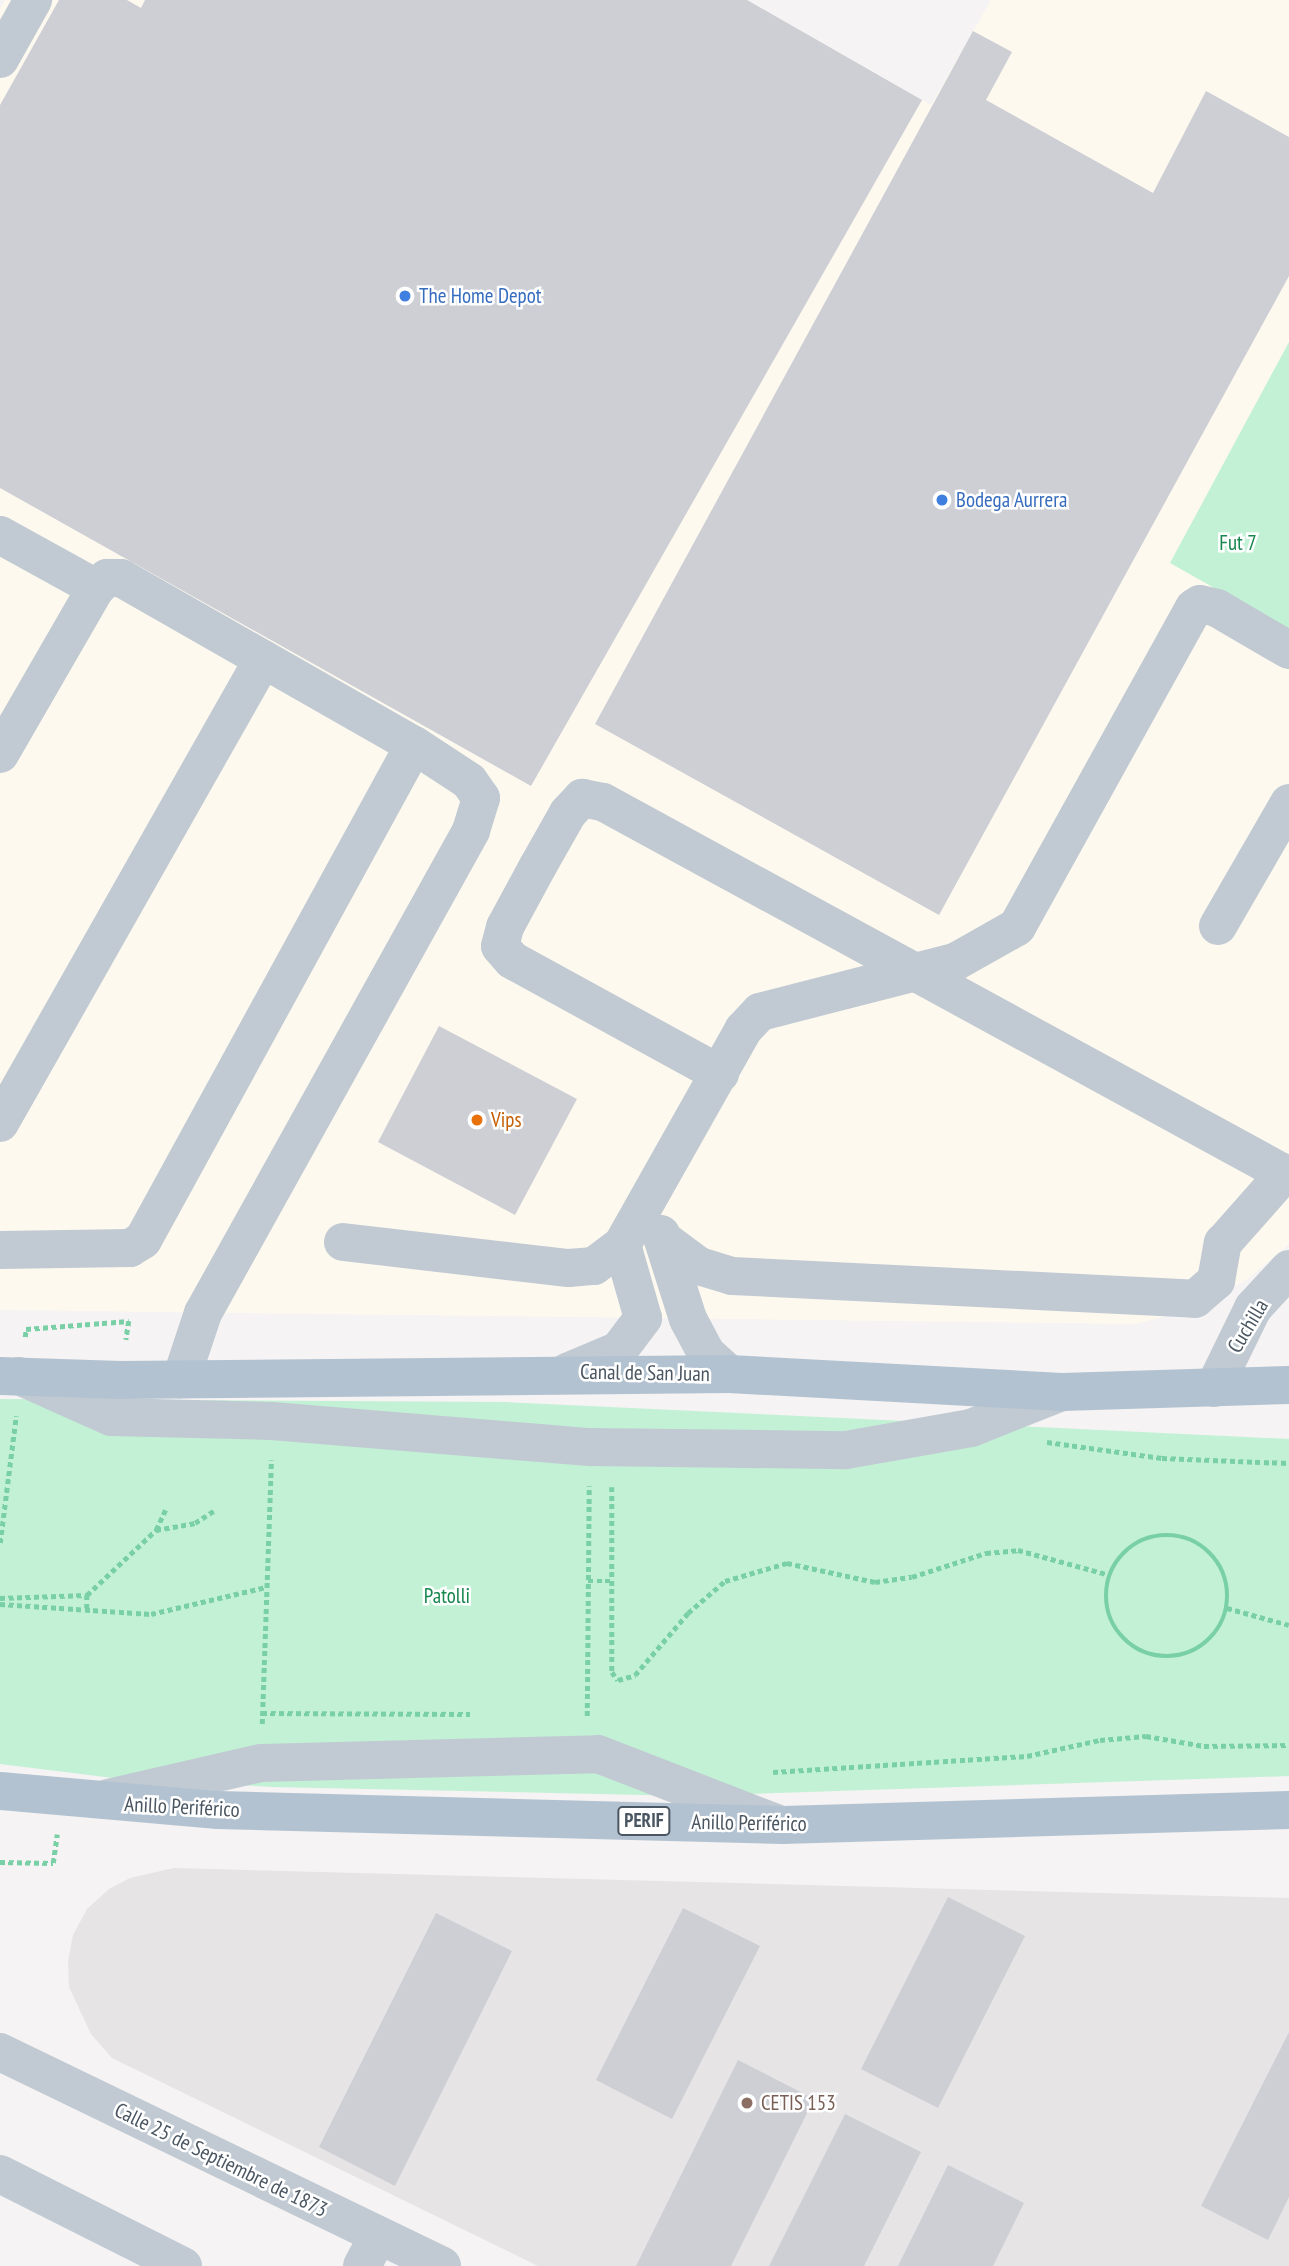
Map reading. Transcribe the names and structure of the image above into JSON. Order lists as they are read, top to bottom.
{
  "streets": {
    "main road": ["Canal de San Juan", "Anillo Periférico", "PERIF"],
    "street": ["Cuchilla", "Calle 25 de Septiembre de 1873"]
  },
  "crossings": [
    ["Cuchilla", "Canal de San Juan"]
  ],
  "parks": ["Fut 7", "Patolli"],
  "places": [
    "The Home Depot",
    "Bodega Aurrera",
    "Vips",
    "CETIS 153"
  ]
}
